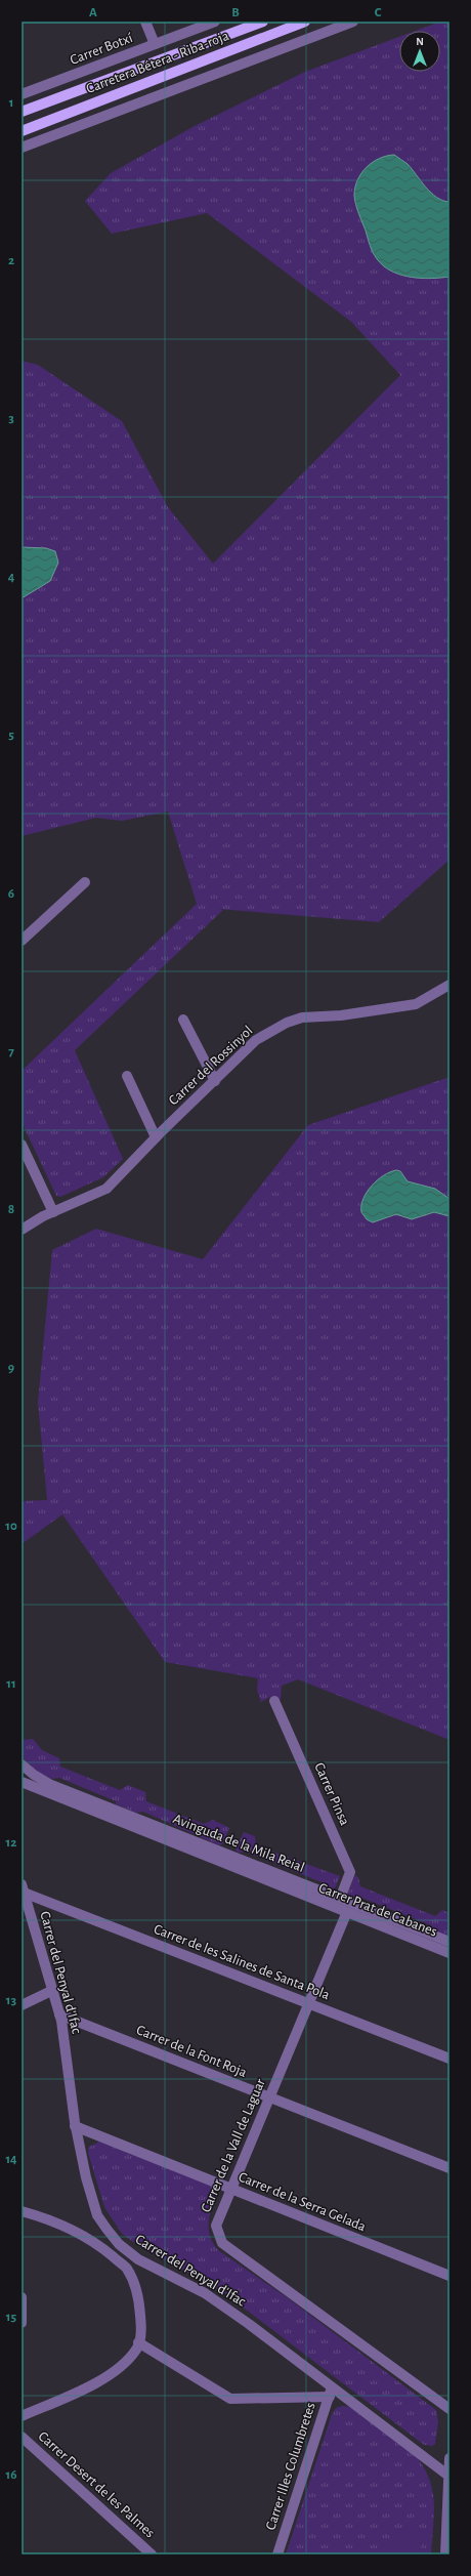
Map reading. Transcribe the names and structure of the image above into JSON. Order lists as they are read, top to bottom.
{
  "streets": {
    "main road": ["Carretera Bétera - Riba-roja"],
    "street": [
      "Carrer Botxí",
      "Carrer del Rossinyol",
      "Carrer Pinsa",
      "Avinguda de la Mila Reial",
      "Carrer Prat de Cabanes",
      "Carrer de les Salines de Santa Pola",
      "Carrer del Penyal d'Ifac",
      "Carrer de la Font Roja",
      "Carrer de la Vall de Laguar",
      "Carrer de la Serra Gelada",
      "Carrer Illes Columbretes",
      "Carrer Desert de les Palmes"
    ]
  },
  "crossings": [
    ["Carrer Pinsa", "Avinguda de la Mila Reial"],
    ["Carrer Prat de Cabanes", "Carrer de la Vall de Laguar"],
    ["Carrer de les Salines de Santa Pola", "Carrer del Penyal d'Ifac"],
    ["Carrer de les Salines de Santa Pola", "Carrer de la Vall de Laguar"],
    ["Carrer del Penyal d'Ifac", "Carrer de la Font Roja"],
    ["Carrer del Penyal d'Ifac", "Carrer de la Serra Gelada"],
    ["Carrer del Penyal d'Ifac", "Carrer Illes Columbretes"],
    ["Carrer de la Font Roja", "Carrer de la Vall de Laguar"],
    ["Carrer de la Vall de Laguar", "Carrer de la Serra Gelada"]
  ],
  "north": "top",
  "grid": {
    "columns": ["A", "B", "C"],
    "rows": [
      "1",
      "2",
      "3",
      "4",
      "5",
      "6",
      "7",
      "8",
      "9",
      "10",
      "11",
      "12",
      "13",
      "14",
      "15",
      "16"
    ]
  }
}
